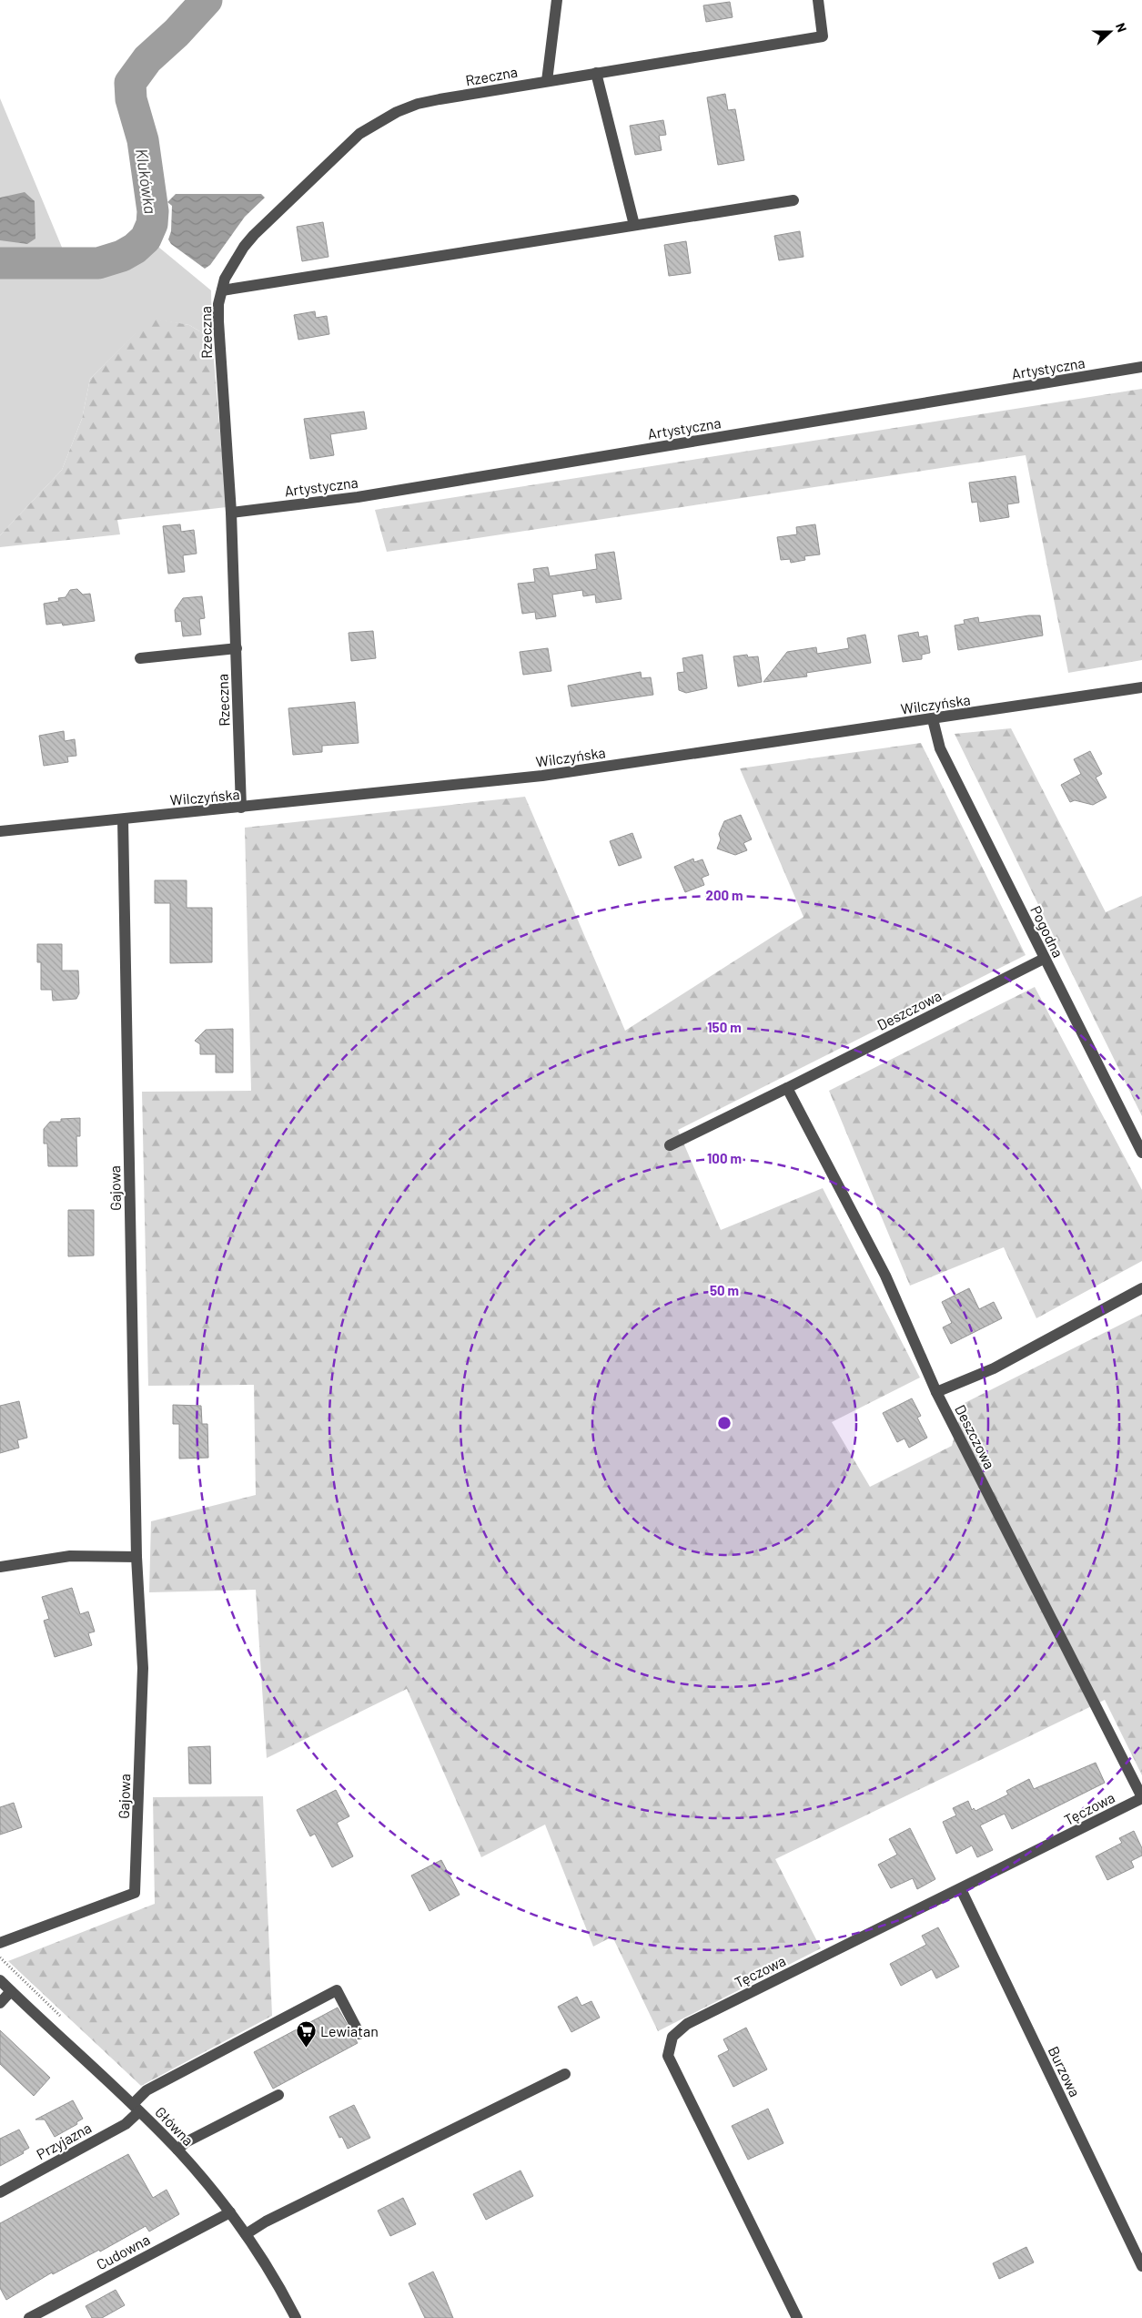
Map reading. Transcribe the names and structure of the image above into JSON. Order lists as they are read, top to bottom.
{
  "streets": {
    "street": [
      "Rzeczna",
      "Artystyczna",
      "Wilczyńska",
      "Pogodna",
      "Deszczowa",
      "Gajowa",
      "Tęczowa",
      "Burzowa",
      "Główna",
      "Przyjazna",
      "Cudowna"
    ]
  },
  "crossings": [
    ["Rzeczna", "Artystyczna"],
    ["Rzeczna", "Wilczyńska"],
    ["Wilczyńska", "Pogodna"],
    ["Wilczyńska", "Gajowa"],
    ["Pogodna", "Deszczowa"],
    ["Deszczowa", "Tęczowa"],
    ["Tęczowa", "Burzowa"],
    ["Główna", "Przyjazna"],
    ["Główna", "Cudowna"]
  ],
  "water": ["Klukówka"],
  "places": {
    "supermarket": ["Lewiatan"]
  },
  "north": "right",
  "rings": [
    "200 m",
    "150 m",
    "100 m",
    "50 m"
  ]
}
